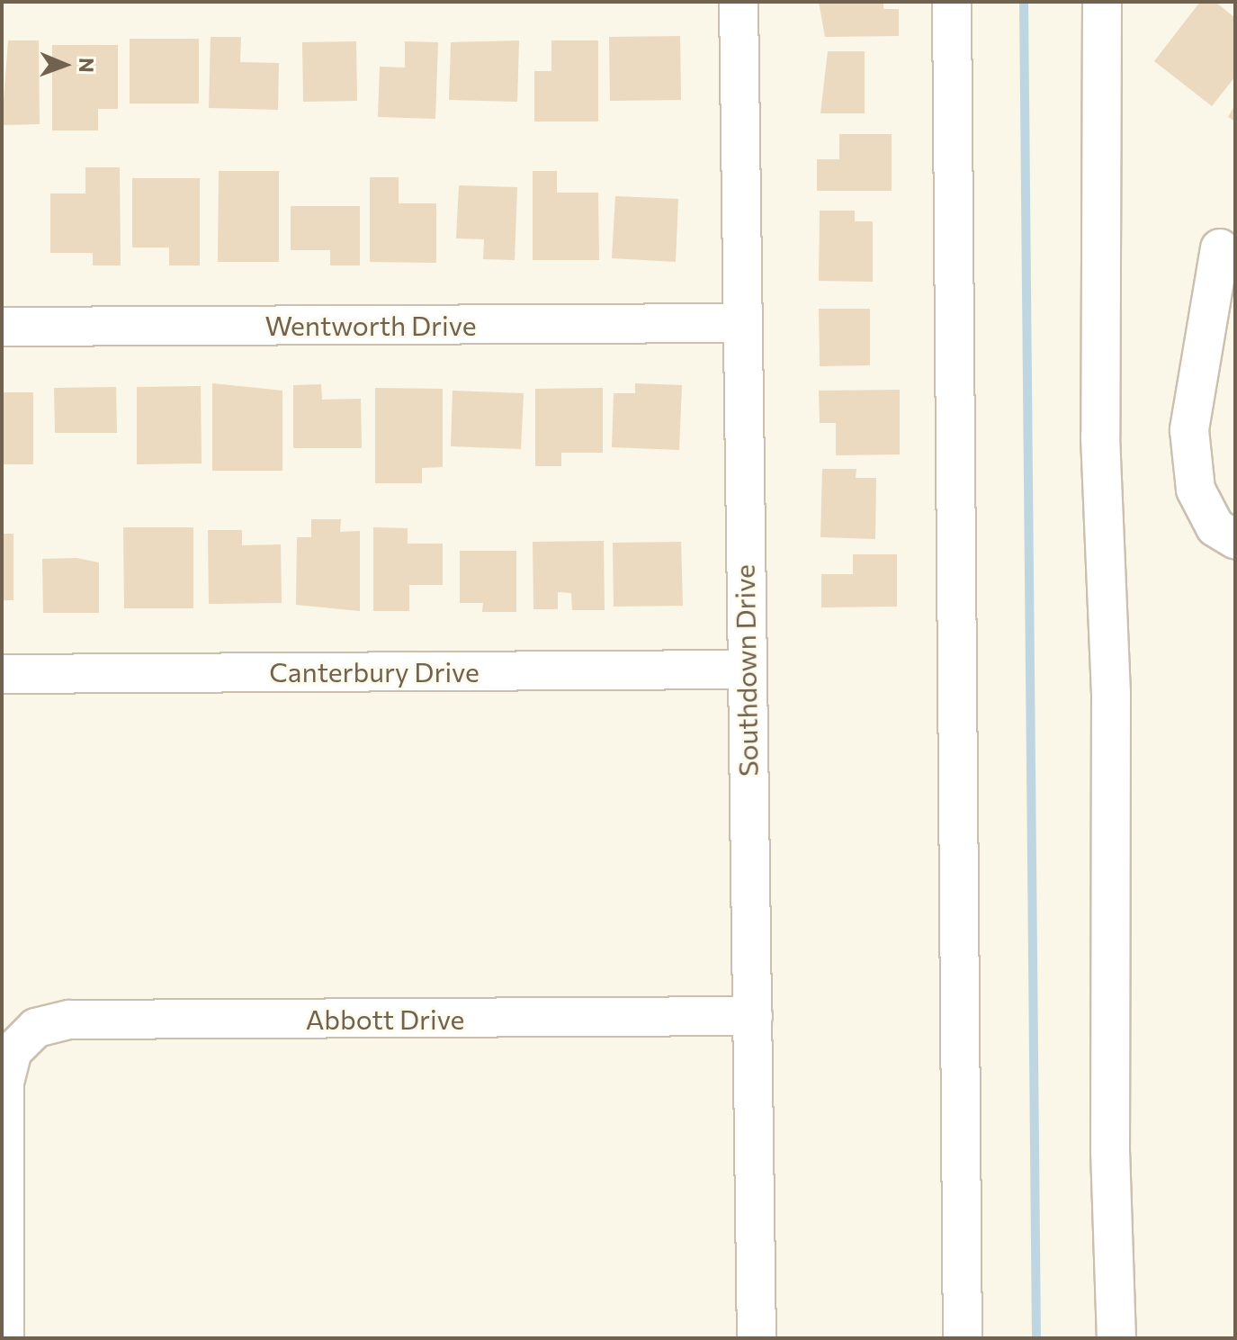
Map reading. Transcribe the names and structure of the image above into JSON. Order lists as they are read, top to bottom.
{
  "streets": {
    "street": [
      "Wentworth Drive",
      "Southdown Drive",
      "Canterbury Drive",
      "Abbott Drive"
    ]
  },
  "crossings": [
    ["Wentworth Drive", "Southdown Drive"],
    ["Southdown Drive", "Canterbury Drive"],
    ["Southdown Drive", "Abbott Drive"]
  ],
  "north": "right"
}
